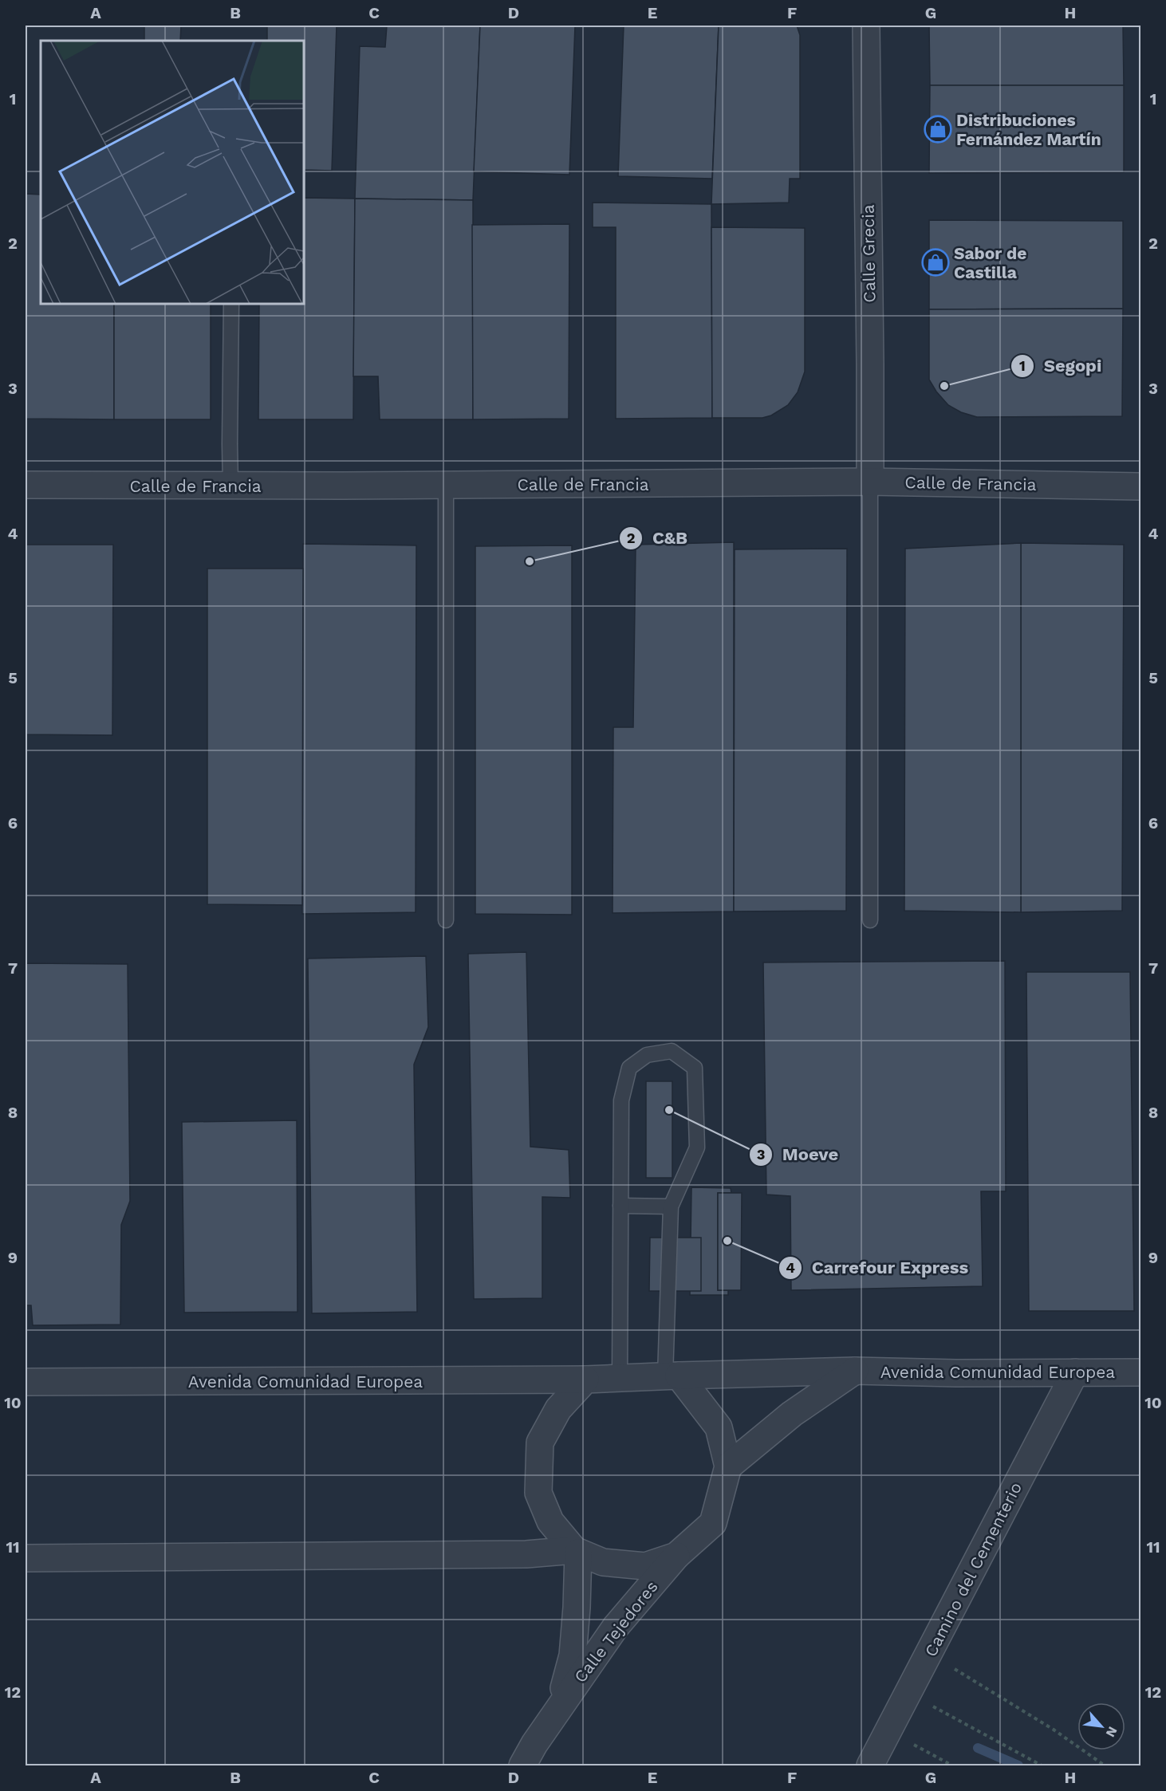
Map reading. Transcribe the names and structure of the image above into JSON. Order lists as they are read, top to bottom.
{
  "streets": {
    "street": [
      "Calle Grecia",
      "Calle de Francia",
      "Avenida Comunidad Europea",
      "Camino del Cementerio",
      "Calle Tejedores"
    ]
  },
  "crossings": [
    ["Calle Grecia", "Calle de Francia"],
    ["Avenida Comunidad Europea", "Camino del Cementerio"]
  ],
  "places": {
    "shop": ["Distribuciones Fernández Martín", "Sabor de Castilla"],
    "other": [
      "Segopi",
      "C&B",
      "Moeve",
      "Carrefour Express"
    ]
  },
  "north": "bottom right",
  "grid": {
    "columns": [
      "A",
      "B",
      "C",
      "D",
      "E",
      "F",
      "G",
      "H"
    ],
    "rows": [
      "1",
      "2",
      "3",
      "4",
      "5",
      "6",
      "7",
      "8",
      "9",
      "10",
      "11",
      "12"
    ]
  }
}
